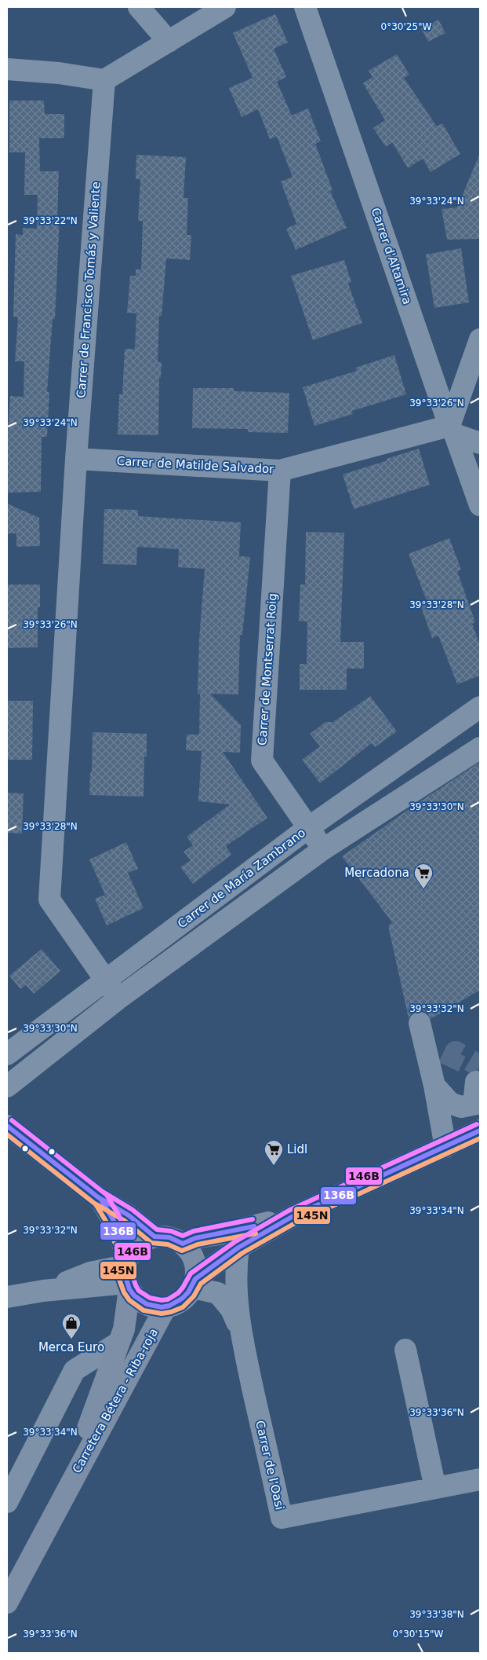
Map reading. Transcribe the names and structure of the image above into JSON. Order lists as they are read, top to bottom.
{
  "streets": {
    "main road": ["Carretera Bétera - Riba-roja"],
    "street": [
      "Carrer d'Altamira",
      "Carrer de Francisco Tomás y Valiente",
      "Carrer de Matilde Salvador",
      "Carrer de Montserrat Roig",
      "Carrer de María Zambrano",
      "Carrer de l'Oasi"
    ]
  },
  "crossings": [
    ["Carrer d'Altamira", "Carrer de Matilde Salvador"],
    ["Carrer de Francisco Tomás y Valiente", "Carrer de Matilde Salvador"],
    ["Carrer de Francisco Tomás y Valiente", "Carrer de María Zambrano"],
    ["Carrer de Matilde Salvador", "Carrer de Montserrat Roig"],
    ["Carrer de Montserrat Roig", "Carrer de María Zambrano"],
    ["Carretera Bétera - Riba-roja", "Carrer de l'Oasi"]
  ],
  "places": {
    "supermarket": ["Mercadona", "Lidl"],
    "shop": ["Merca Euro"]
  },
  "lines": ["transit line 146B", "transit line 136B", "transit line 145N"],
  "coordinates": [
    "0°30'25\"W",
    "39°33'24\"N",
    "39°33'22\"N",
    "39°33'26\"N",
    "39°33'28\"N",
    "39°33'30\"N",
    "39°33'32\"N",
    "39°33'34\"N",
    "39°33'36\"N",
    "39°33'38\"N",
    "0°30'15\"W"
  ]
}
